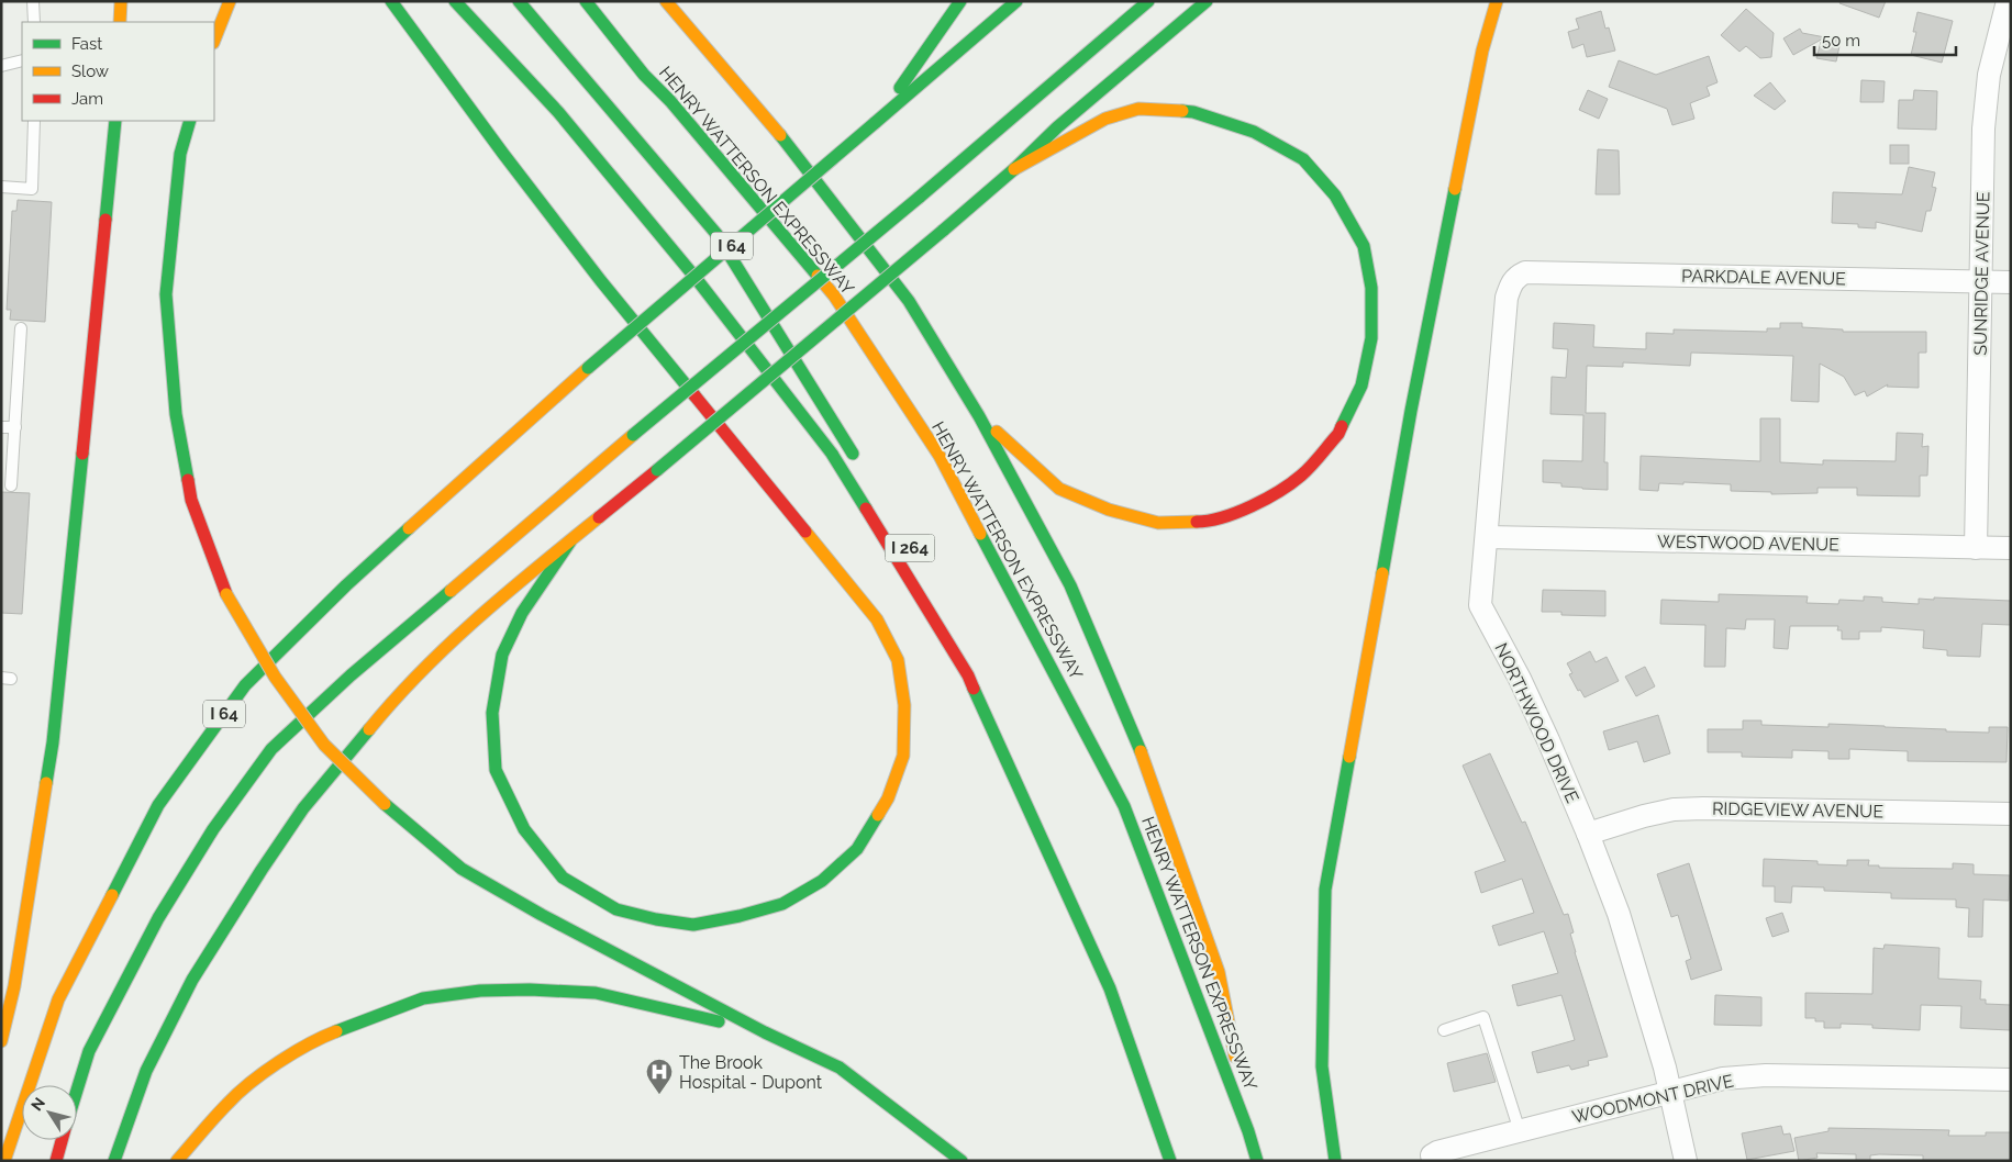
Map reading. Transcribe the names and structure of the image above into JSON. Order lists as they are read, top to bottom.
{
  "streets": {
    "highway": ["HENRY WATTERSON EXPRESSWAY", "I 64"],
    "street": [
      "SUNRIDGE AVENUE",
      "PARKDALE AVENUE",
      "WESTWOOD AVENUE",
      "NORTHWOOD DRIVE",
      "RIDGEVIEW AVENUE",
      "WOODMONT DRIVE"
    ]
  },
  "crossings": [
    ["SUNRIDGE AVENUE", "PARKDALE AVENUE"],
    ["SUNRIDGE AVENUE", "WESTWOOD AVENUE"],
    ["PARKDALE AVENUE", "NORTHWOOD DRIVE"],
    ["WESTWOOD AVENUE", "NORTHWOOD DRIVE"],
    ["NORTHWOOD DRIVE", "RIDGEVIEW AVENUE"],
    ["NORTHWOOD DRIVE", "WOODMONT DRIVE"]
  ],
  "places": {
    "hospital": ["The Brook Hospital - Dupont"]
  },
  "legend": ["Fast", "Slow", "Jam"],
  "scale_bar": "50 m",
  "north": "top left"
}
